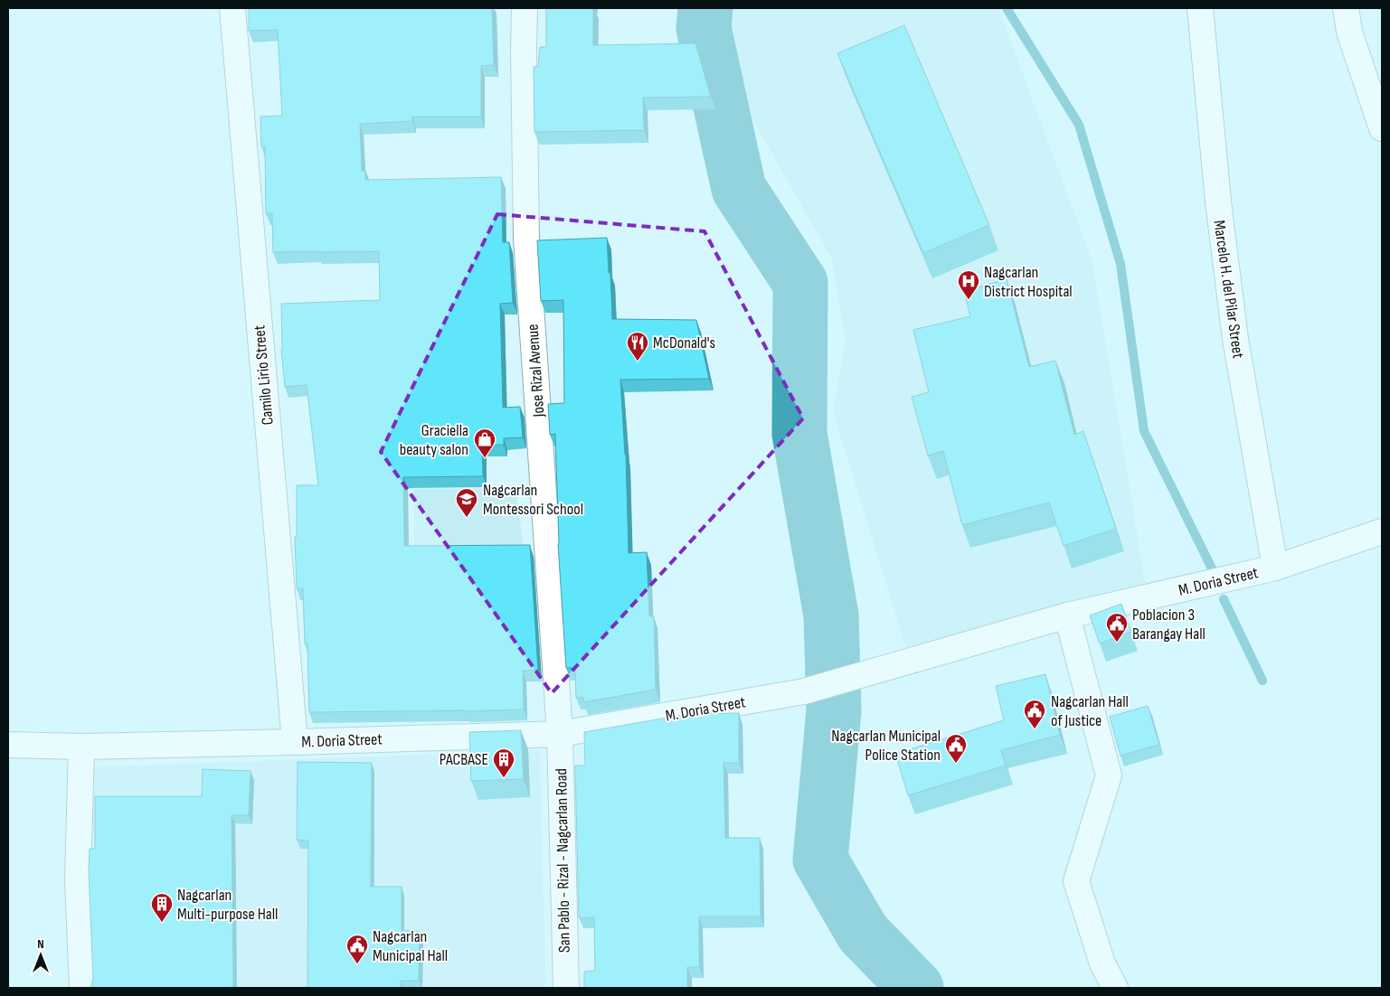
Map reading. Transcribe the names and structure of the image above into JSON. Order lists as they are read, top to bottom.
{
  "streets": {
    "street": [
      "Marcelo H. del Pilar Street",
      "Jose Rizal Avenue",
      "Camilo Lirio Street",
      "M. Doria Street",
      "San Pablo - Rizal - Nagcarlan Road"
    ]
  },
  "crossings": [
    ["Marcelo H. del Pilar Street", "M. Doria Street"],
    ["Jose Rizal Avenue", "M. Doria Street"],
    ["Jose Rizal Avenue", "San Pablo - Rizal - Nagcarlan Road"],
    ["Camilo Lirio Street", "M. Doria Street"],
    ["M. Doria Street", "San Pablo - Rizal - Nagcarlan Road"]
  ],
  "places": {
    "hospital": ["Nagcarlan District Hospital"],
    "restaurant": ["McDonald's"],
    "shop": ["Graciella beauty salon"],
    "school or university": ["Nagcarlan Montessori School"],
    "public building": [
      "Poblacion 3 Barangay Hall",
      "Nagcarlan Hall of Justice",
      "Nagcarlan Municipal Police Station",
      "Nagcarlan Municipal Hall"
    ],
    "building": ["PACBASE", "Nagcarlan Multi-purpose Hall"]
  },
  "north": "top"
}
